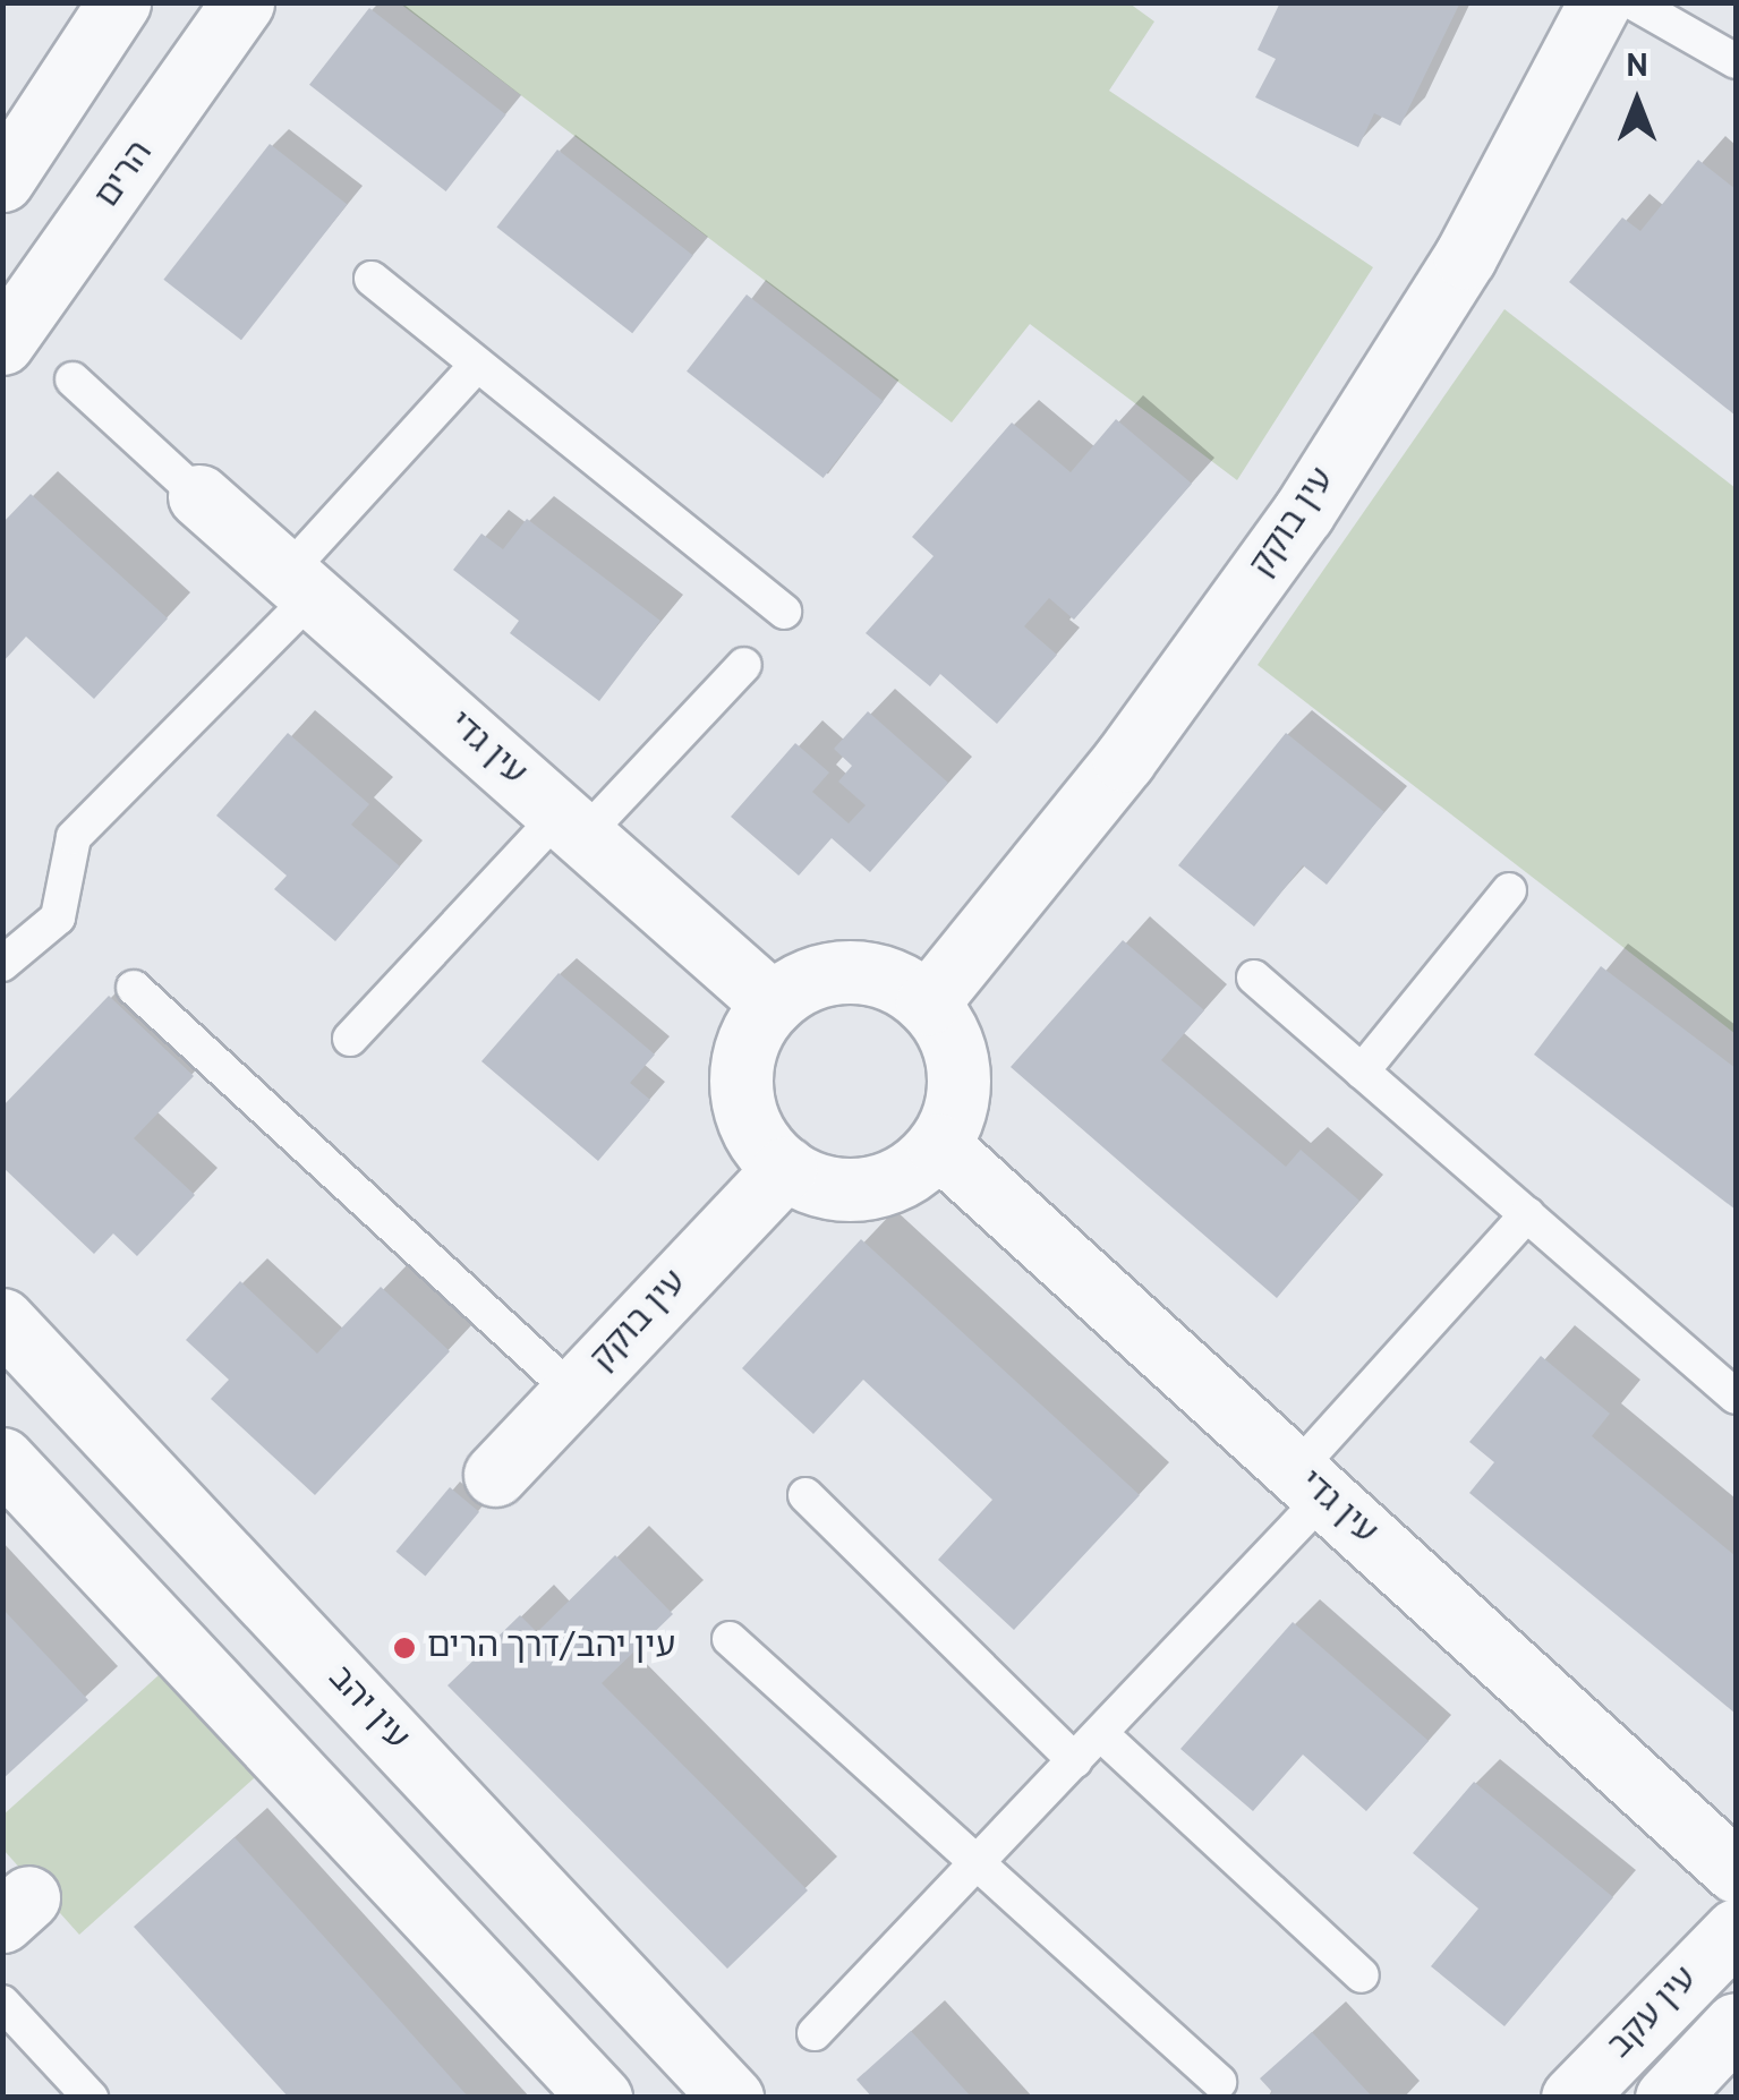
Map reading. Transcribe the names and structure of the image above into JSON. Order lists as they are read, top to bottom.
{
  "streets": {
    "street": [
      "הרים",
      "עין בוקק",
      "עין גדי",
      "עין יהב",
      "עין עקב"
    ]
  },
  "crossings": [
    ["עין בוקק", "עין גדי"]
  ],
  "places": ["עין יהב/דרך הרים"],
  "north": "top"
}
